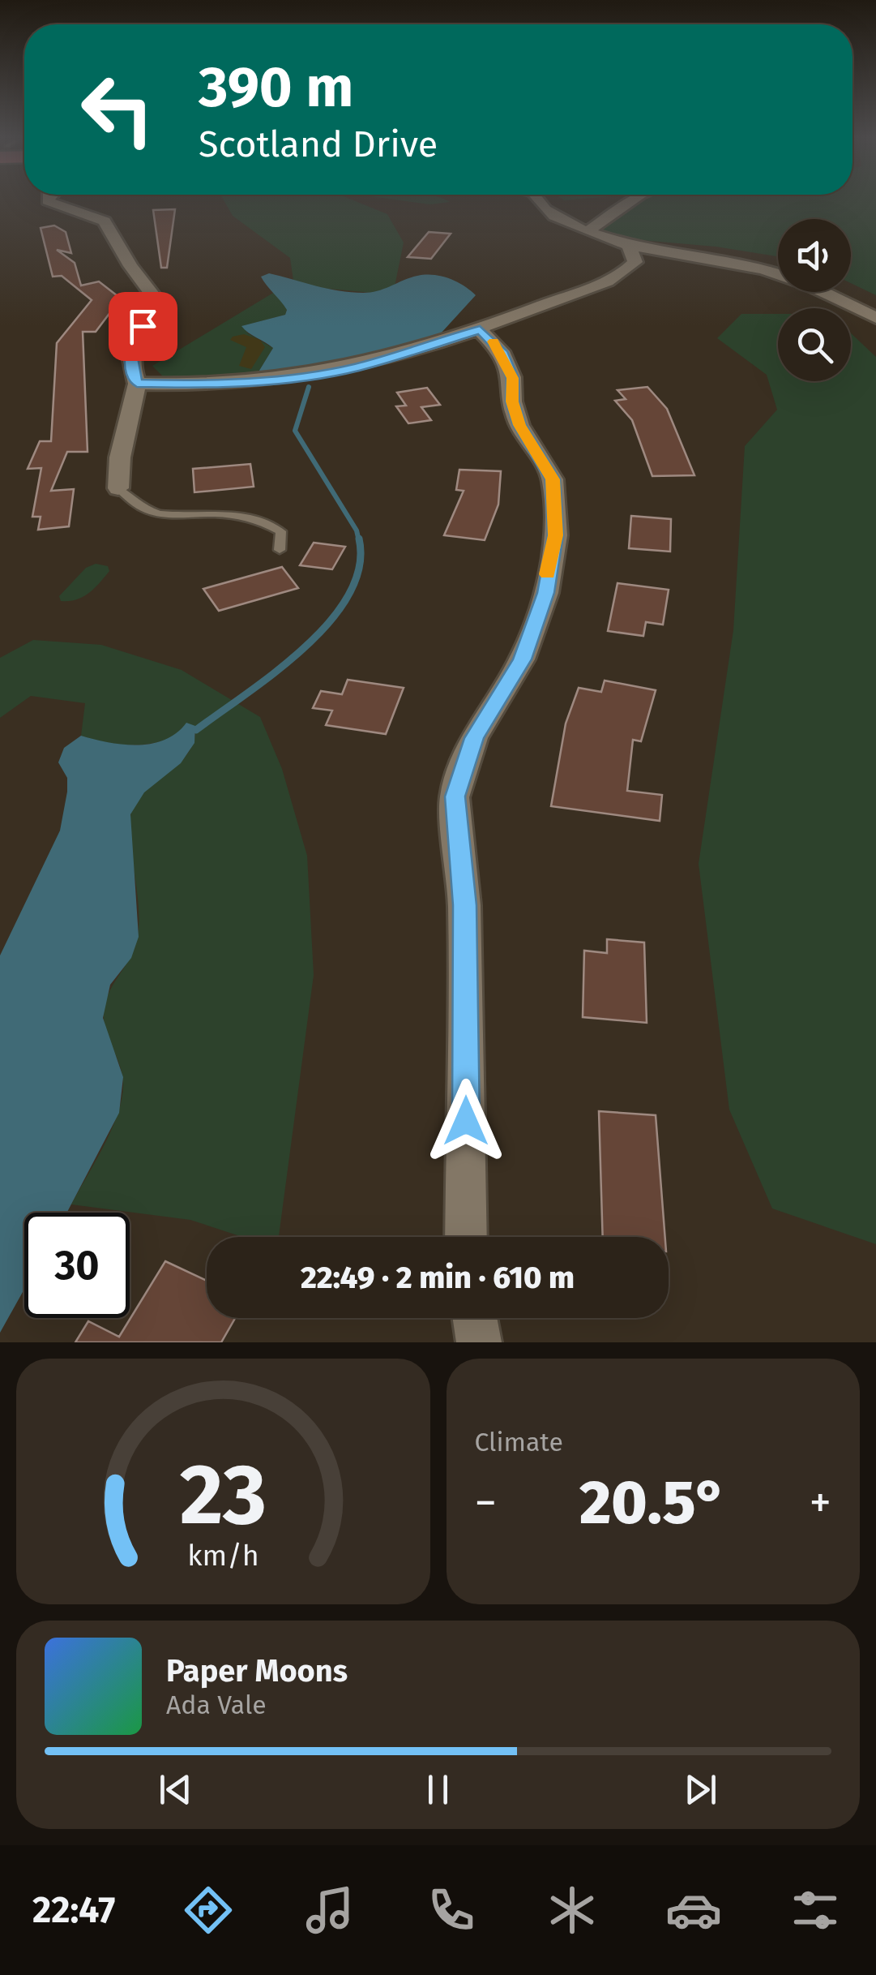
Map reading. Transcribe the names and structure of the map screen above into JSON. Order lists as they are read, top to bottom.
{
  "page": {
    "turn": ["390 m", "Scotland Drive"],
    "limit": "30",
    "trip": "22:49 · 2 min · 610 m",
    "tile": "Climate",
    "heat": ["−", "20.5°", "+"],
    "song": ["Paper Moons", "Ada Vale"],
    "tabs": "22:47",
    "gauge": ["23", "km/h"]
  }
}
